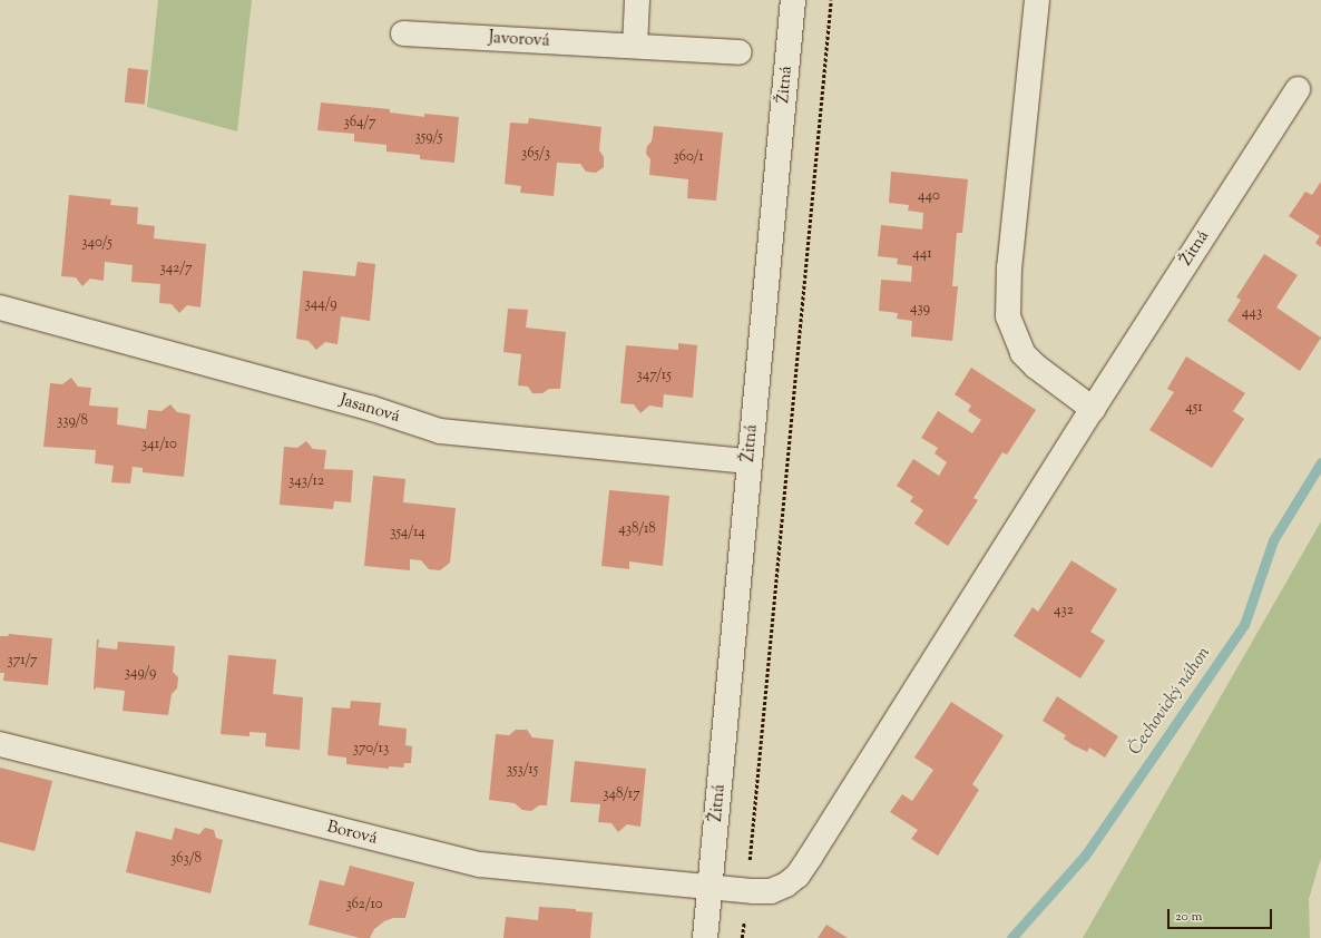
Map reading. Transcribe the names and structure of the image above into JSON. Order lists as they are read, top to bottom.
{
  "streets": {
    "street": [
      "Javorová",
      "Žitná",
      "Jasanová",
      "Borová"
    ]
  },
  "crossings": [
    ["Žitná", "Jasanová"],
    ["Žitná", "Borová"]
  ],
  "water": ["Čechovický náhon"],
  "house_numbers": [
    "364/7",
    "359/5",
    "365/3",
    "360/1",
    "440",
    "340/5",
    "441",
    "342/7",
    "344/9",
    "439",
    "443",
    "347/15",
    "451",
    "339/8",
    "341/10",
    "343/12",
    "438/18",
    "354/14",
    "432",
    "371/7",
    "349/9",
    "370/13",
    "353/15",
    "348/17",
    "363/8",
    "362/10"
  ],
  "scale_bar": "20 m"
}
